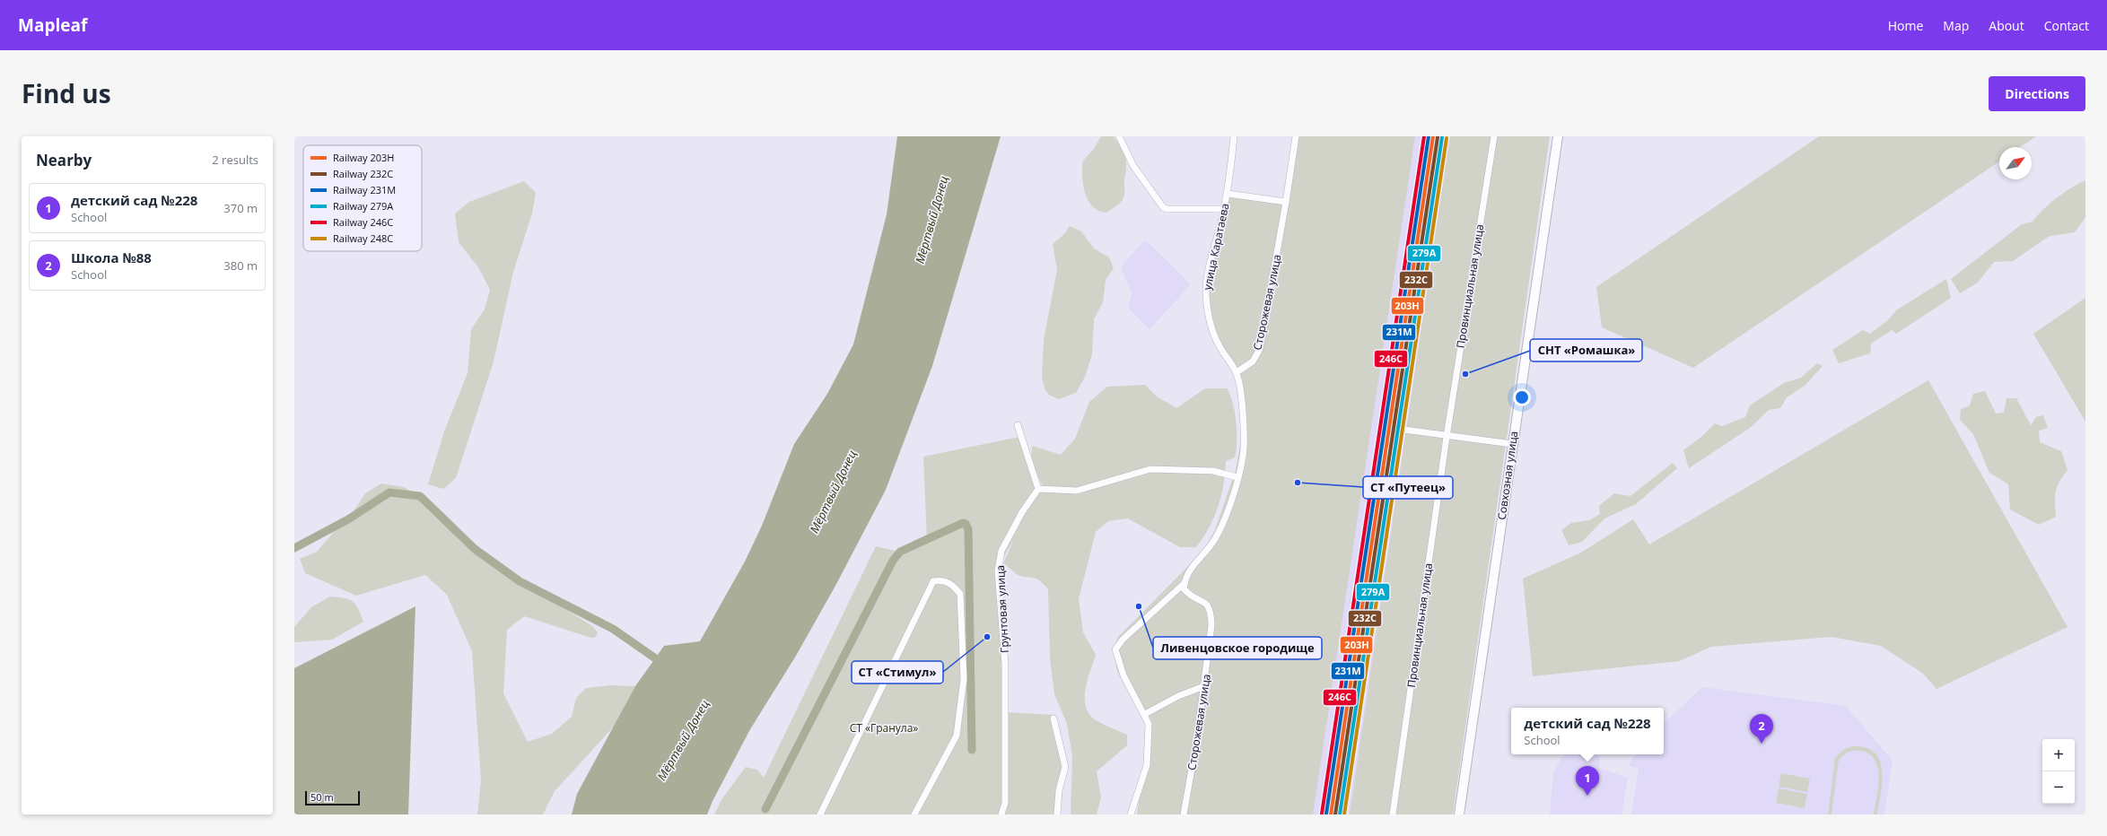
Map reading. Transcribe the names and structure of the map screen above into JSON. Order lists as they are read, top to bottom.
{
  "streets": {
    "street": [
      "улица Каратаева",
      "Провинциальная улица",
      "Сторожевая улица",
      "Совхозная улица",
      "Грунтовая улица"
    ]
  },
  "crossings": [
    ["улица Каратаева", "Сторожевая улица"]
  ],
  "water": ["Мёртвый Донец"],
  "parks": ["СТ «Гранула»"],
  "places": [
    "СНТ «Ромашка»",
    "СТ «Путеец»",
    "Ливенцовское городище",
    "СТ «Стимул»"
  ],
  "lines": [
    "rail line 203Н",
    "rail line 231М",
    "rail line 246С",
    "rail line 232C",
    "rail line 279А",
    "rail line 248С"
  ],
  "legend": [
    "Railway 203Н",
    "Railway 232C",
    "Railway 231М",
    "Railway 279А",
    "Railway 246С",
    "Railway 248С"
  ],
  "scale_bar": "50 m",
  "north": "top right",
  "page": {
    "header": "Mapleaf",
    "nav": [
      "Home",
      "Map",
      "About",
      "Contact"
    ],
    "title": "Find us",
    "buttons": "Directions",
    "heading": ["Nearby", "2 results"],
    "list": [
      {
        "mark": "1",
        "name": "детский сад №228",
        "note": "School",
        "value": "370 m"
      },
      {
        "mark": "2",
        "name": "Школа №88",
        "note": "School",
        "value": "380 m"
      }
    ],
    "popup": ["детский сад №228", "School"],
    "pins": ["2", "1"],
    "map_buttons": ["+", "−"],
    "scale": "50 m"
  }
}
